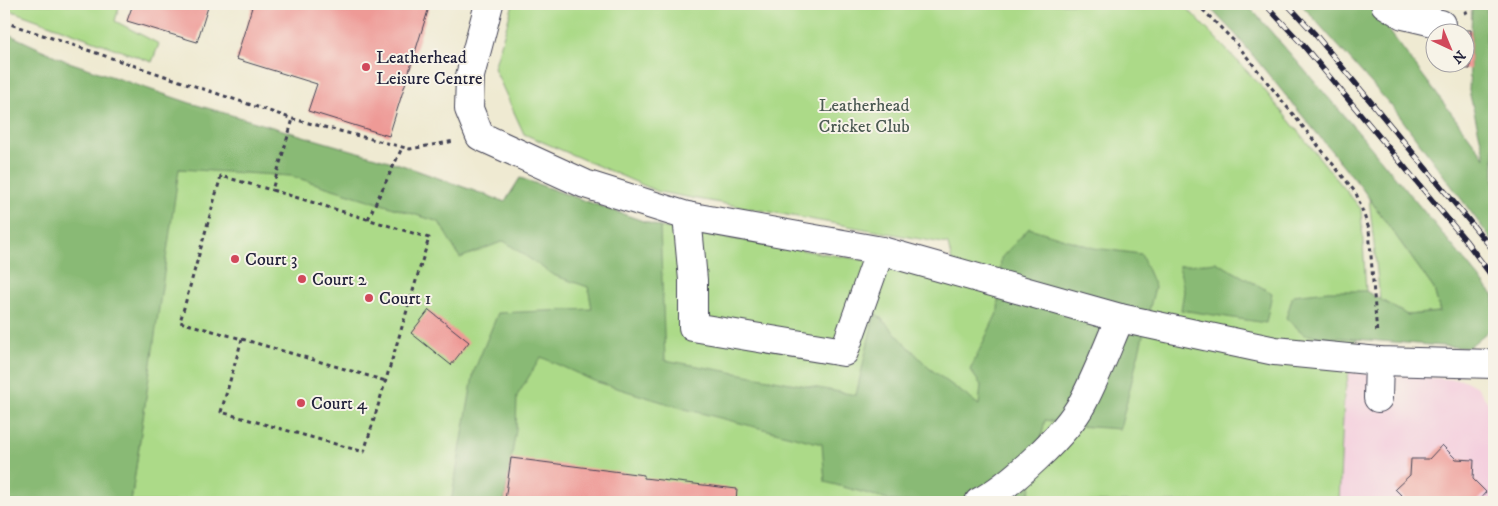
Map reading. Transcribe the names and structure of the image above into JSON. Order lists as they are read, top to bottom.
{
  "parks": ["Leatherhead Cricket Club"],
  "places": [
    "Leatherhead Leisure Centre",
    "Court 3",
    "Court 2",
    "Court 1",
    "Court 4"
  ],
  "north": "bottom right"
}
